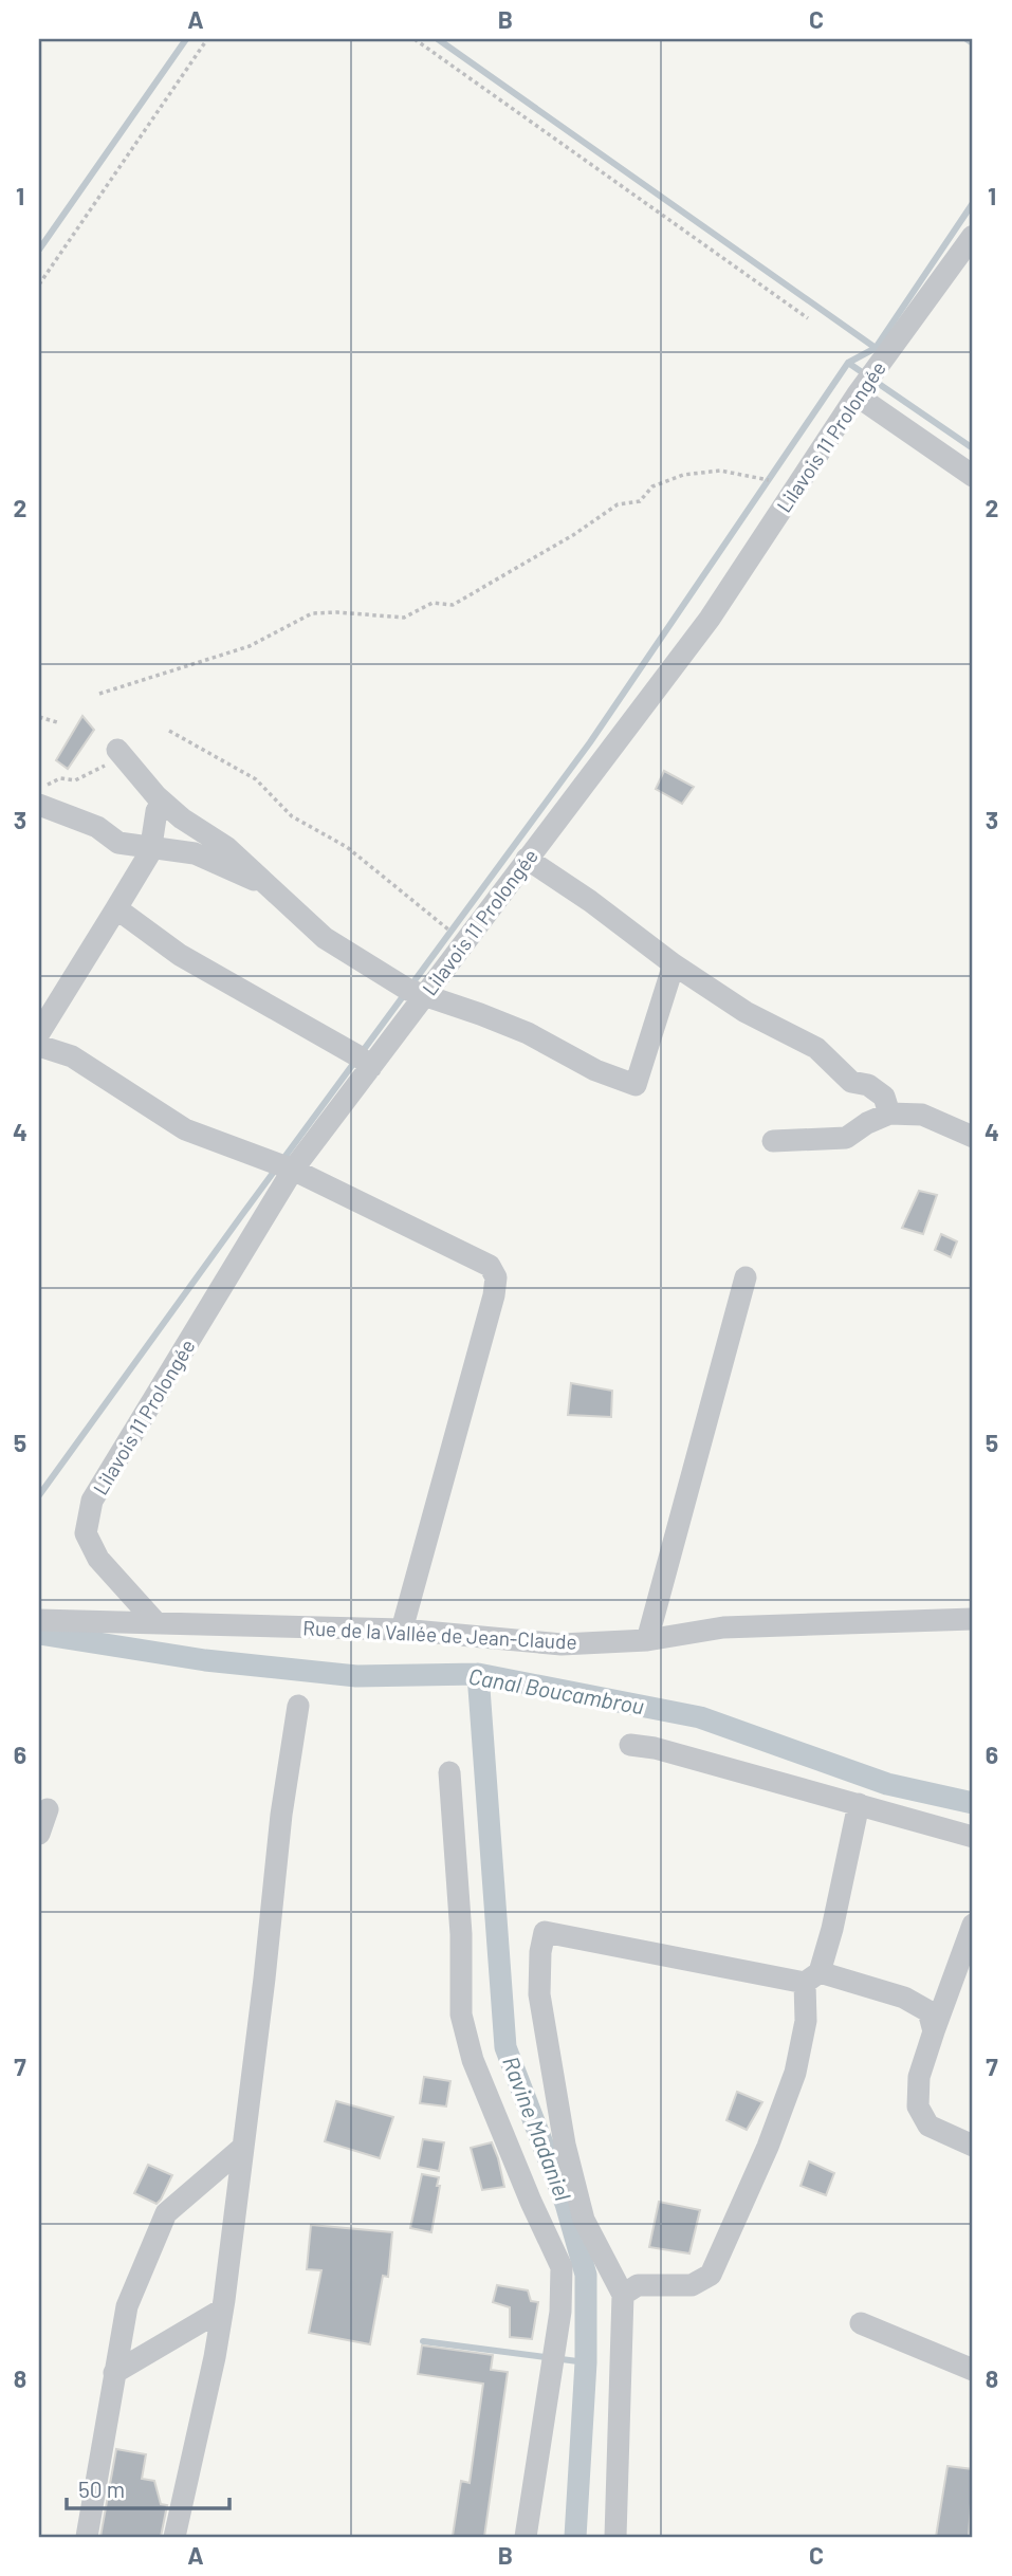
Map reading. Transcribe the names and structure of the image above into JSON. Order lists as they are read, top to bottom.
{
  "streets": {
    "street": ["Lilavois 11 Prolongée", "Rue de la Vallée de Jean-Claude"]
  },
  "crossings": [
    ["Lilavois 11 Prolongée", "Rue de la Vallée de Jean-Claude"]
  ],
  "water": ["Canal Boucambrou", "Ravine Madaniel"],
  "scale_bar": "50 m",
  "grid": {
    "columns": ["A", "B", "C"],
    "rows": [
      "1",
      "2",
      "3",
      "4",
      "5",
      "6",
      "7",
      "8"
    ]
  }
}
